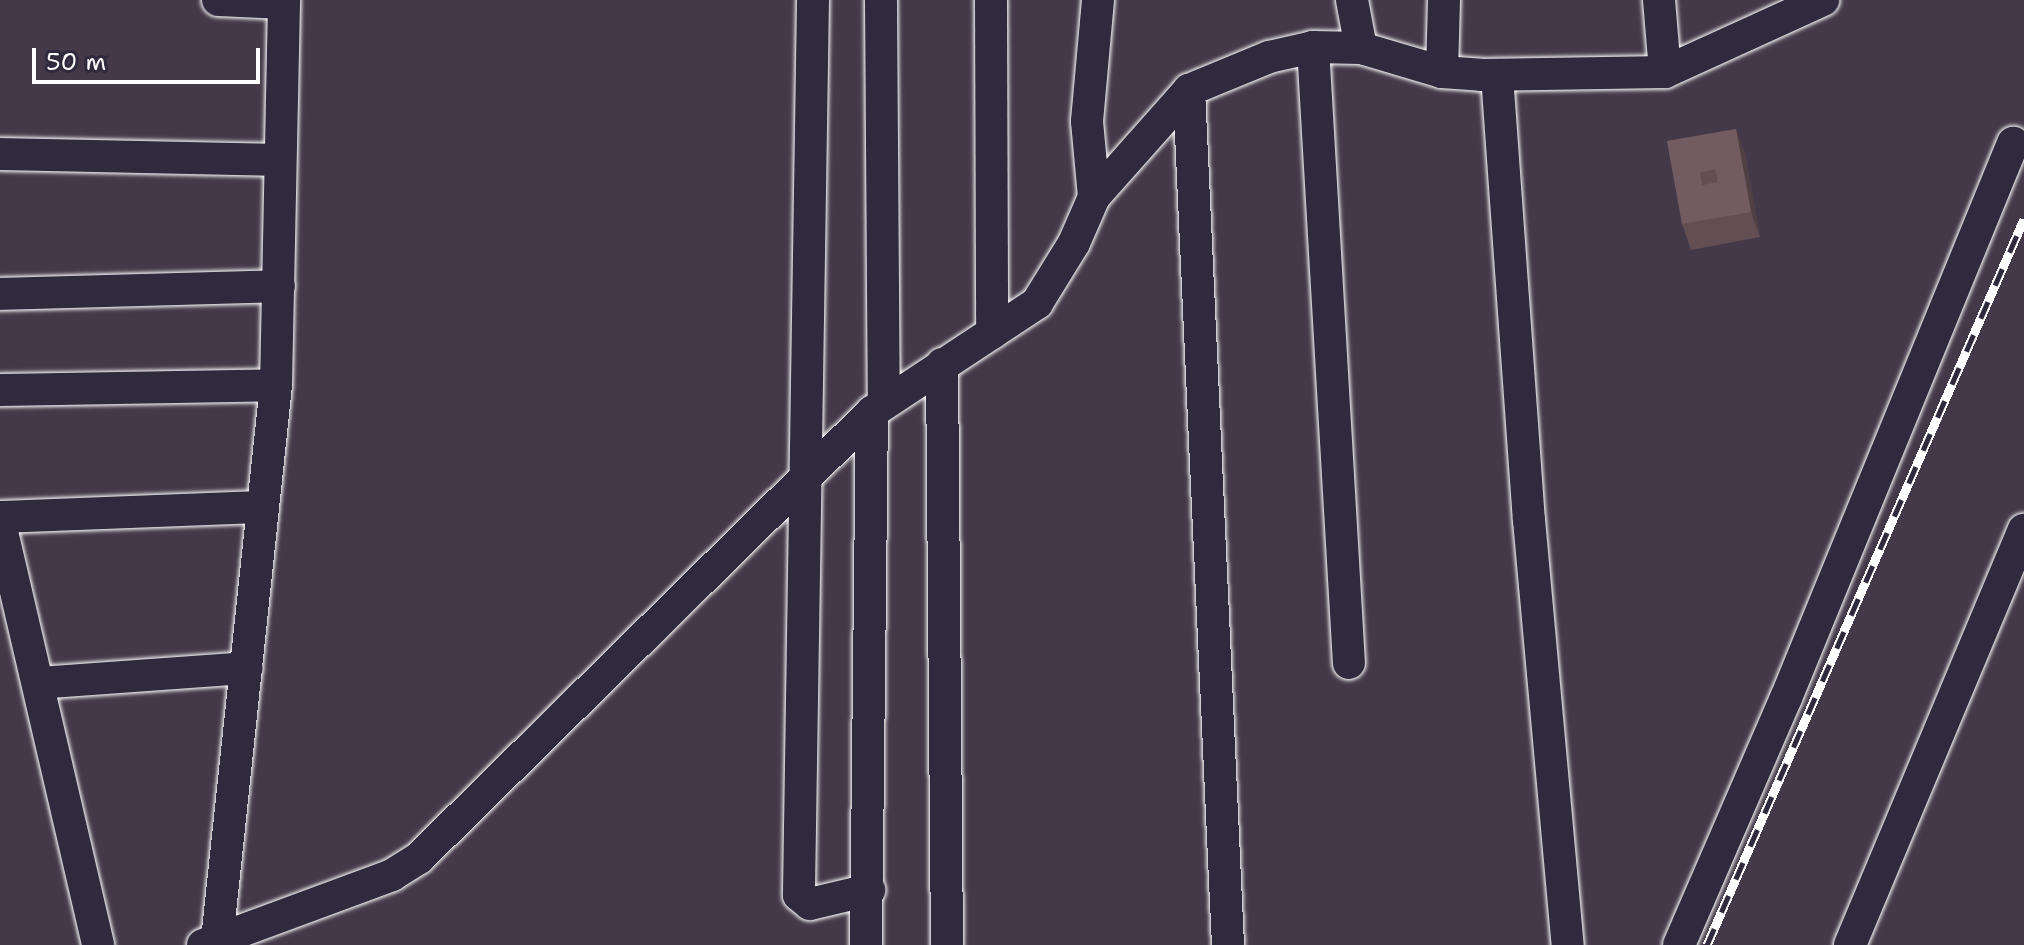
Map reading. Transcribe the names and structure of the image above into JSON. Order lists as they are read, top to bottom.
{
  "scale_bar": "50 m"
}
